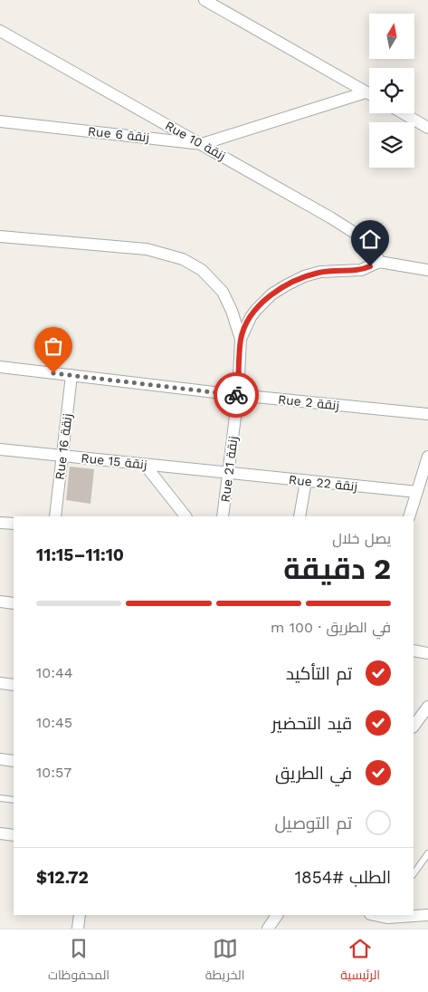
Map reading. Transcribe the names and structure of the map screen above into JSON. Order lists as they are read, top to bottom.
{
  "streets": {
    "street": [
      "Rue 6 زنقة",
      "Rue 10 زنقة",
      "Rue 2 زنقة",
      "Rue 16 زنقة",
      "Rue 15 زنقة",
      "Rue 21 زنقة",
      "Rue 22 زنقة"
    ]
  },
  "crossings": [
    ["Rue 6 زنقة", "Rue 10 زنقة"],
    ["Rue 2 زنقة", "Rue 16 زنقة"],
    ["Rue 2 زنقة", "Rue 21 زنقة"],
    ["Rue 16 زنقة", "Rue 15 زنقة"],
    ["Rue 15 زنقة", "Rue 21 زنقة"],
    ["Rue 15 زنقة", "Rue 22 زنقة"],
    ["Rue 21 زنقة", "Rue 22 زنقة"]
  ],
  "north": "top",
  "page": {
    "heading": ["2 دقيقة", "يصل خلال", "11:10–11:15"],
    "panel": ["الطلب #1854", "$12.72"],
    "bar": "في الطريق · 100 m",
    "list": [
      ["تم التأكيد", "10:44"],
      ["قيد التحضير", "10:45"],
      ["في الطريق", "10:57"],
      "تم التوصيل"
    ],
    "tabs": ["الرئيسية", "الخريطة", "المحفوظات"]
  }
}
